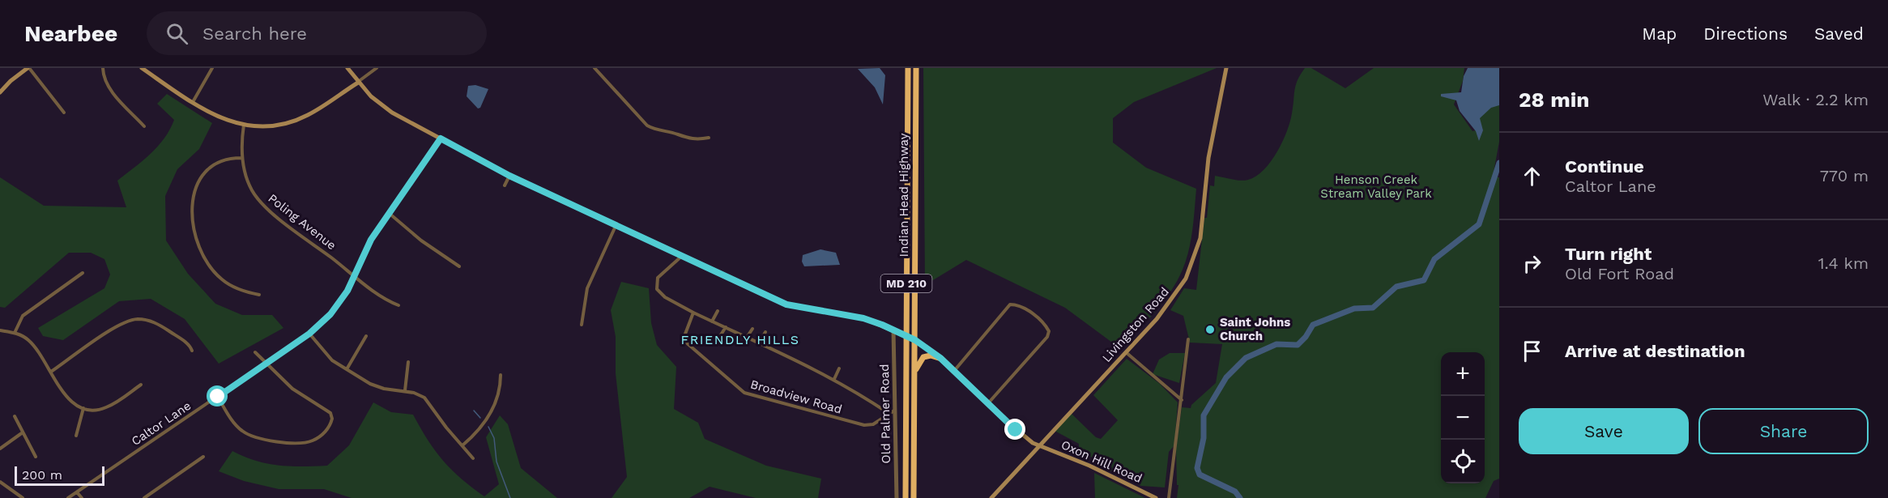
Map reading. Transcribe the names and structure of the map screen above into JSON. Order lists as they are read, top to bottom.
{
  "streets": {
    "highway": ["Indian Head Highway", "MD 210"],
    "main road": ["Livingston Road", "Oxon Hill Road"],
    "street": [
      "Poling Avenue",
      "Broadview Road",
      "Old Palmer Road",
      "Caltor Lane"
    ]
  },
  "crossings": [
    ["Indian Head Highway", "Oxon Hill Road"],
    ["Poling Avenue", "Caltor Lane"],
    ["Livingston Road", "Oxon Hill Road"],
    ["Broadview Road", "Old Palmer Road"],
    ["Broadview Road", "Oxon Hill Road"],
    ["Old Palmer Road", "Oxon Hill Road"],
    ["Caltor Lane", "Oxon Hill Road"]
  ],
  "districts": ["FRIENDLY HILLS"],
  "parks": ["Henson Creek Stream Valley Park"],
  "places": ["Saint Johns Church"],
  "scale_bar": "200 m",
  "page": {
    "header": "Nearbee",
    "search": "Search here",
    "nav": ["Map", "Directions", "Saved"],
    "heading": ["28 min", "Walk · 2.2 km"],
    "list": [
      ["Continue", "Caltor Lane", "770 m"],
      ["Turn right", "Old Fort Road", "1.4 km"],
      "Arrive at destination"
    ],
    "map_buttons": ["+", "−"],
    "buttons": ["Save", "Share"],
    "scale": "200 m"
  }
}
